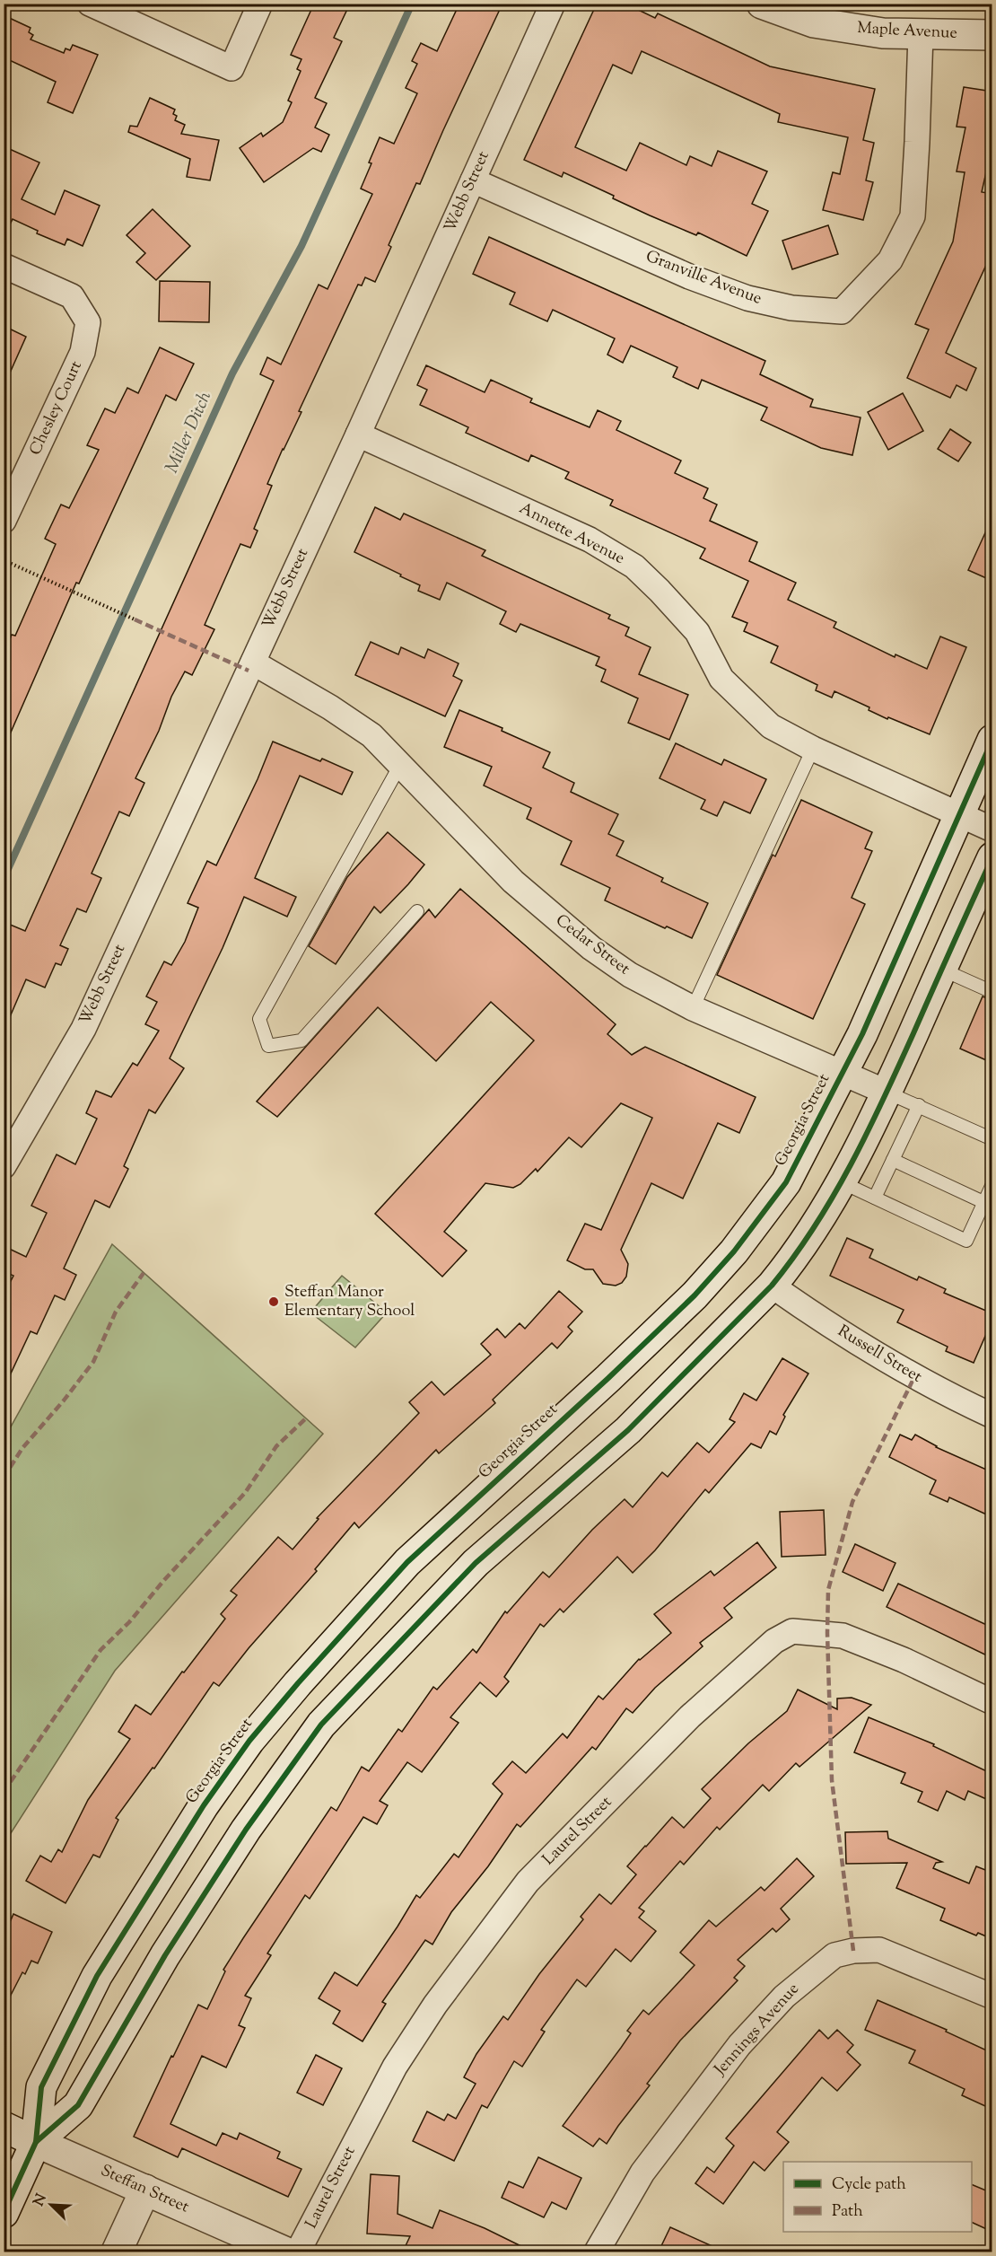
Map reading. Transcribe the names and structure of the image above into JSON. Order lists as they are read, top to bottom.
{
  "streets": {
    "main road": ["Maple Avenue", "Georgia Street", "Steffan Street"],
    "street": [
      "Webb Street",
      "Granville Avenue",
      "Chesley Court",
      "Annette Avenue",
      "Cedar Street",
      "Russell Street",
      "Laurel Street",
      "Jennings Avenue"
    ]
  },
  "crossings": [
    ["Maple Avenue", "Granville Avenue"],
    ["Webb Street", "Granville Avenue"],
    ["Webb Street", "Annette Avenue"],
    ["Webb Street", "Cedar Street"],
    ["Annette Avenue", "Georgia Street"],
    ["Cedar Street", "Georgia Street"],
    ["Georgia Street", "Russell Street"],
    ["Georgia Street", "Steffan Street"]
  ],
  "water": ["Miller Ditch"],
  "places": ["Steffan Manor Elementary School"],
  "legend": ["Cycle path", "Path"],
  "north": "top left"
}
